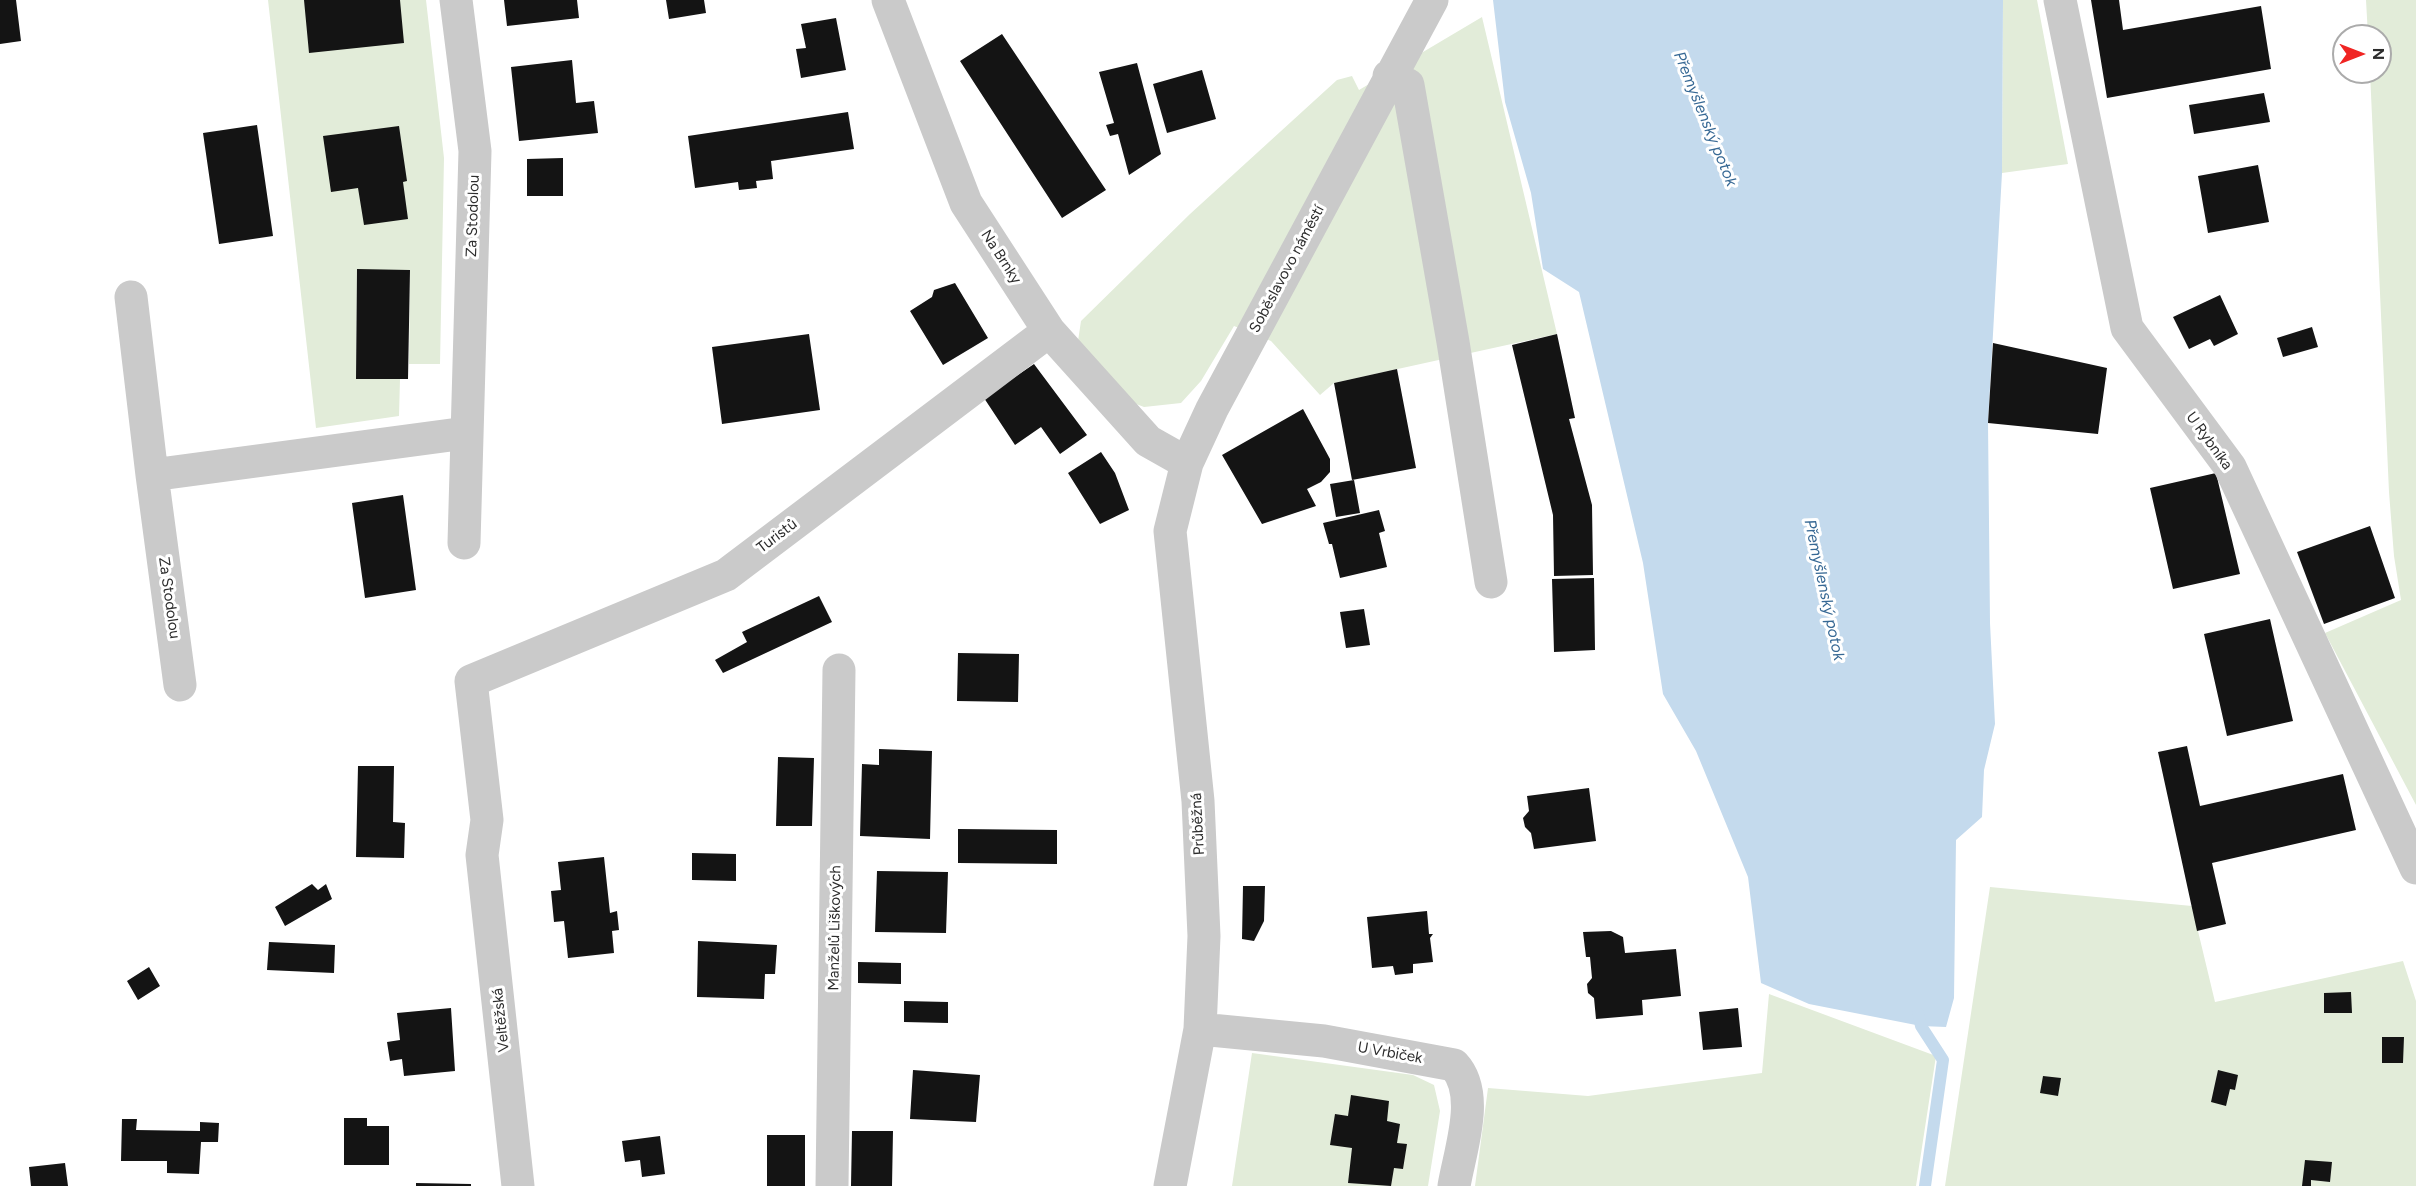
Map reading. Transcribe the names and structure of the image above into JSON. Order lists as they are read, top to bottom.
{
  "streets": {
    "street": [
      "Za Stodolou",
      "Na Brnky",
      "Soběslavovo náměstí",
      "U Rybníka",
      "Turistů",
      "Průběžná",
      "Manželů Liškových",
      "Veltěžská",
      "U Vrbiček"
    ]
  },
  "crossings": [
    ["Na Brnky", "Soběslavovo náměstí"],
    ["Na Brnky", "Turistů"],
    ["Na Brnky", "Průběžná"],
    ["Soběslavovo náměstí", "Průběžná"],
    ["Turistů", "Veltěžská"],
    ["Průběžná", "U Vrbiček"]
  ],
  "water": ["Přemyšlenský potok"],
  "north": "right"
}
